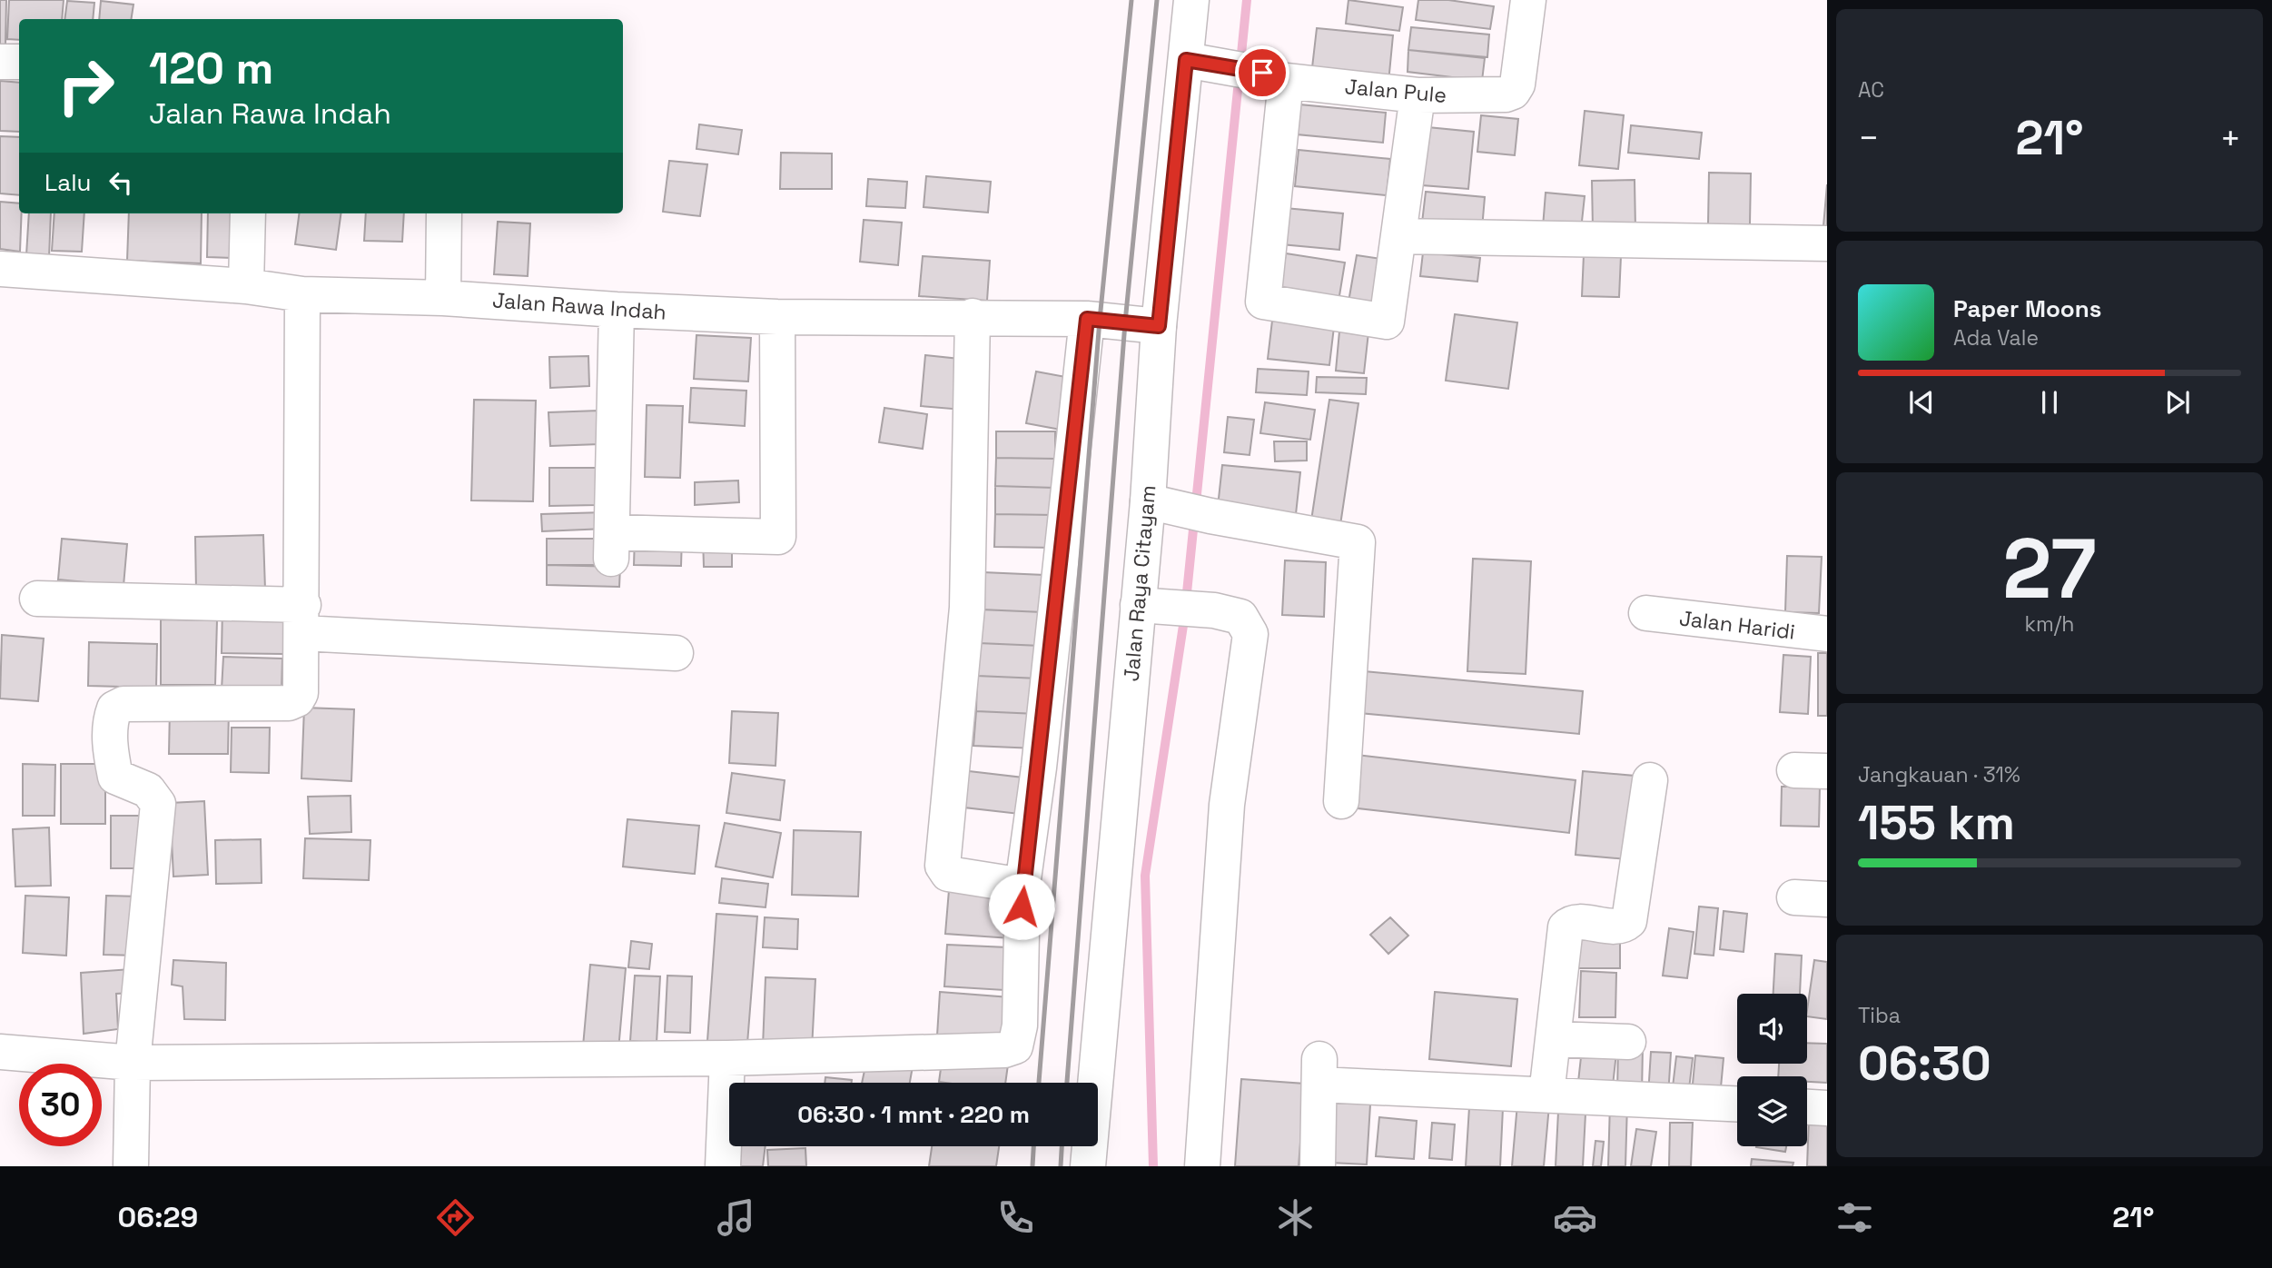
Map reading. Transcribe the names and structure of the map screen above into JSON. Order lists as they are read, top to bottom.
{
  "streets": {
    "street": [
      "Jalan Pule",
      "Jalan Rawa Indah",
      "Jalan Raya Citayam",
      "Jalan Haridi"
    ]
  },
  "crossings": [
    ["Jalan Pule", "Jalan Raya Citayam"],
    ["Jalan Rawa Indah", "Jalan Raya Citayam"]
  ],
  "page": {
    "tile": [
      "AC",
      ["27", "km/h"],
      ["Jangkauan · 31%", "155 km"],
      ["Tiba", "06:30"]
    ],
    "turn": ["120 m", "Jalan Rawa Indah"],
    "heat": ["−", "21°", "+"],
    "then": "Lalu",
    "song": ["Paper Moons", "Ada Vale"],
    "limit": "30",
    "trip": "06:30 · 1 mnt · 220 m",
    "tabs": ["06:29", "21°"]
  }
}
